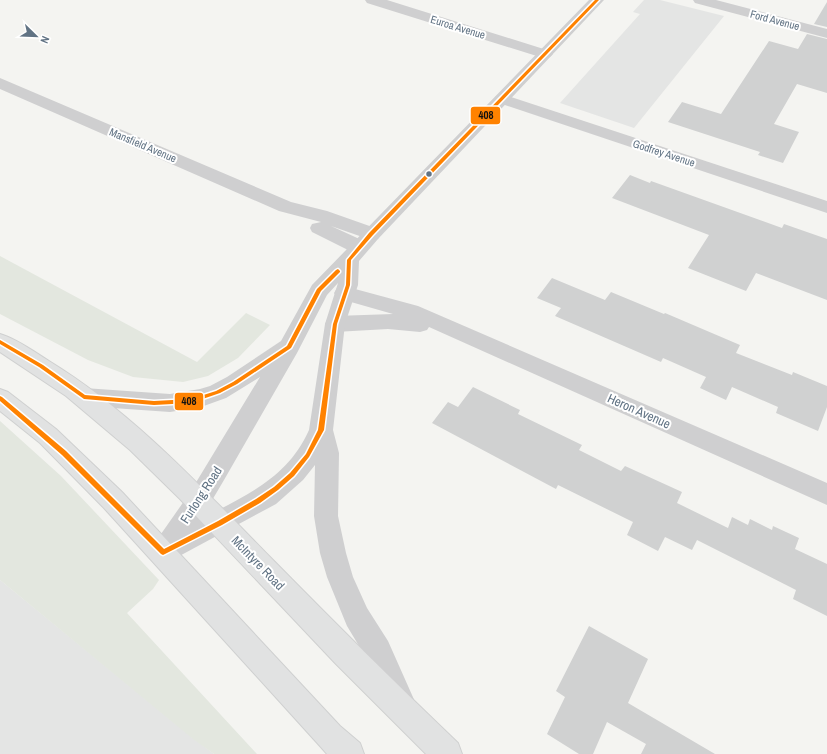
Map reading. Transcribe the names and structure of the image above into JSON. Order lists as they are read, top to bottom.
{
  "streets": {
    "main road": ["McIntyre Road"],
    "street": [
      "Ford Avenue",
      "Euroa Avenue",
      "Mansfield Avenue",
      "Godfrey Avenue",
      "Heron Avenue",
      "Furlong Road"
    ]
  },
  "crossings": [
    ["Euroa Avenue", "Furlong Road"],
    ["Mansfield Avenue", "Furlong Road"],
    ["Godfrey Avenue", "Furlong Road"],
    ["Heron Avenue", "Furlong Road"],
    ["Furlong Road", "McIntyre Road"]
  ],
  "lines": ["transit line 408"],
  "north": "bottom right"
}
